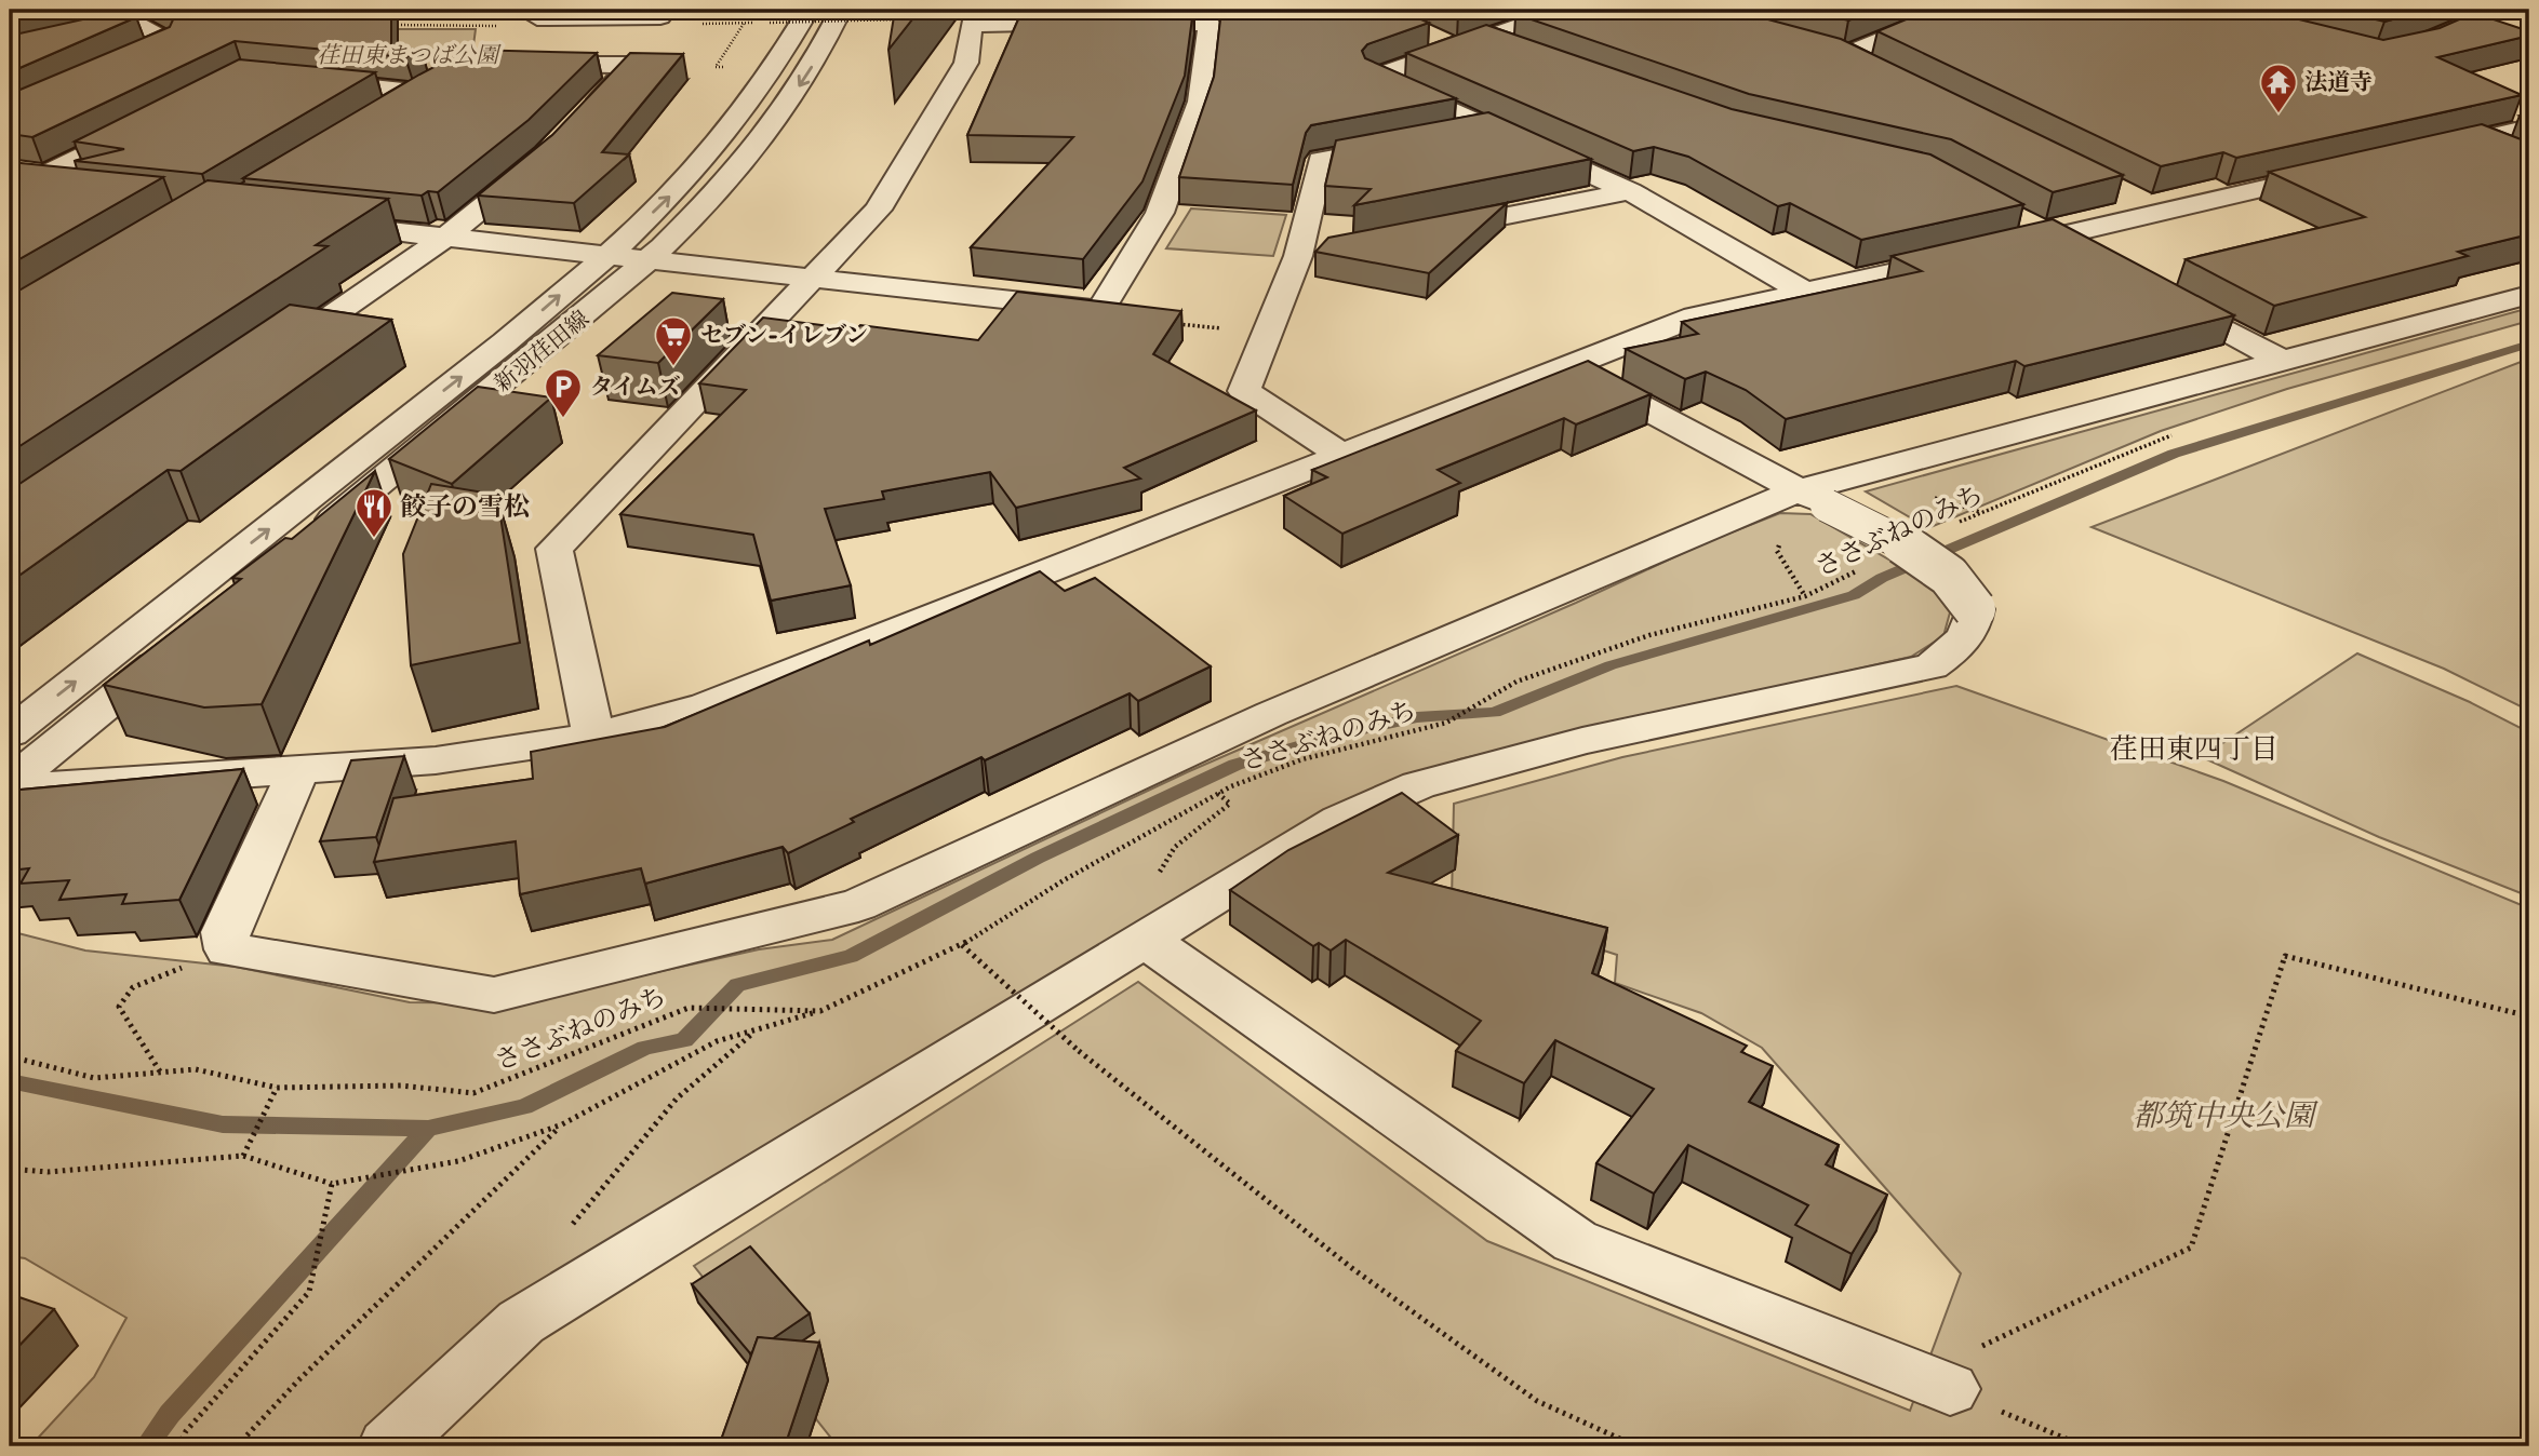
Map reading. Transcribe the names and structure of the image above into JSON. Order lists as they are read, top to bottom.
{
  "streets": {
    "street": ["新羽荏田線"],
    "path": ["ささぶねのみち"]
  },
  "districts": ["荏田東四丁目"],
  "parks": ["荏田東まつば公園", "都筑中央公園"],
  "places": {
    "temple": ["法道寺"],
    "supermarket": ["セブン-イレブン"],
    "parking": ["タイムズ"],
    "restaurant": ["餃子の雪松"]
  }
}
